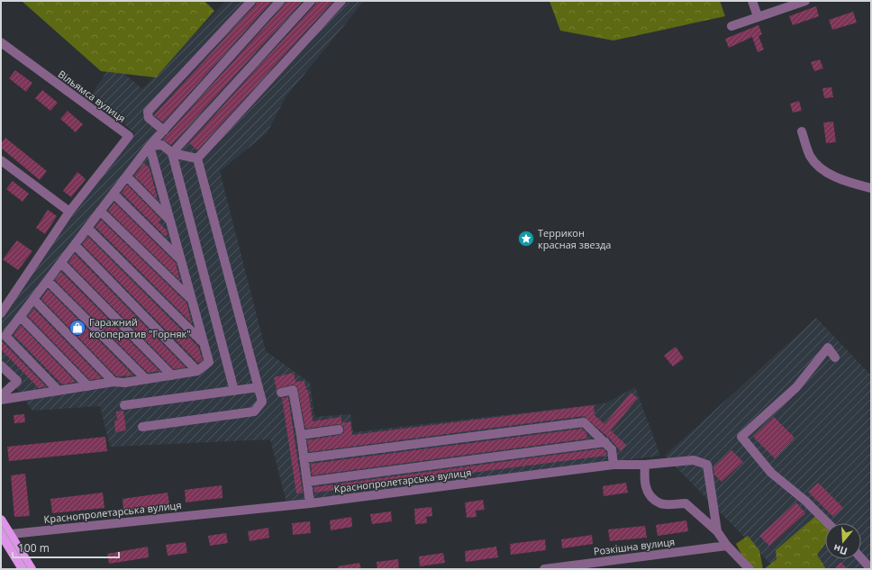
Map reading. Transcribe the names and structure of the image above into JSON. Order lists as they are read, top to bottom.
{
  "streets": {
    "street": ["Вільямса вулиця", "Краснопролетарська вулиця", "Розкішна вулиця"]
  },
  "places": {
    "place": ["Террикон красная звезда"],
    "shop": ["Гаражний кооператив \"Горняк\""]
  },
  "scale_bar": "100 m",
  "north": "bottom"
}
